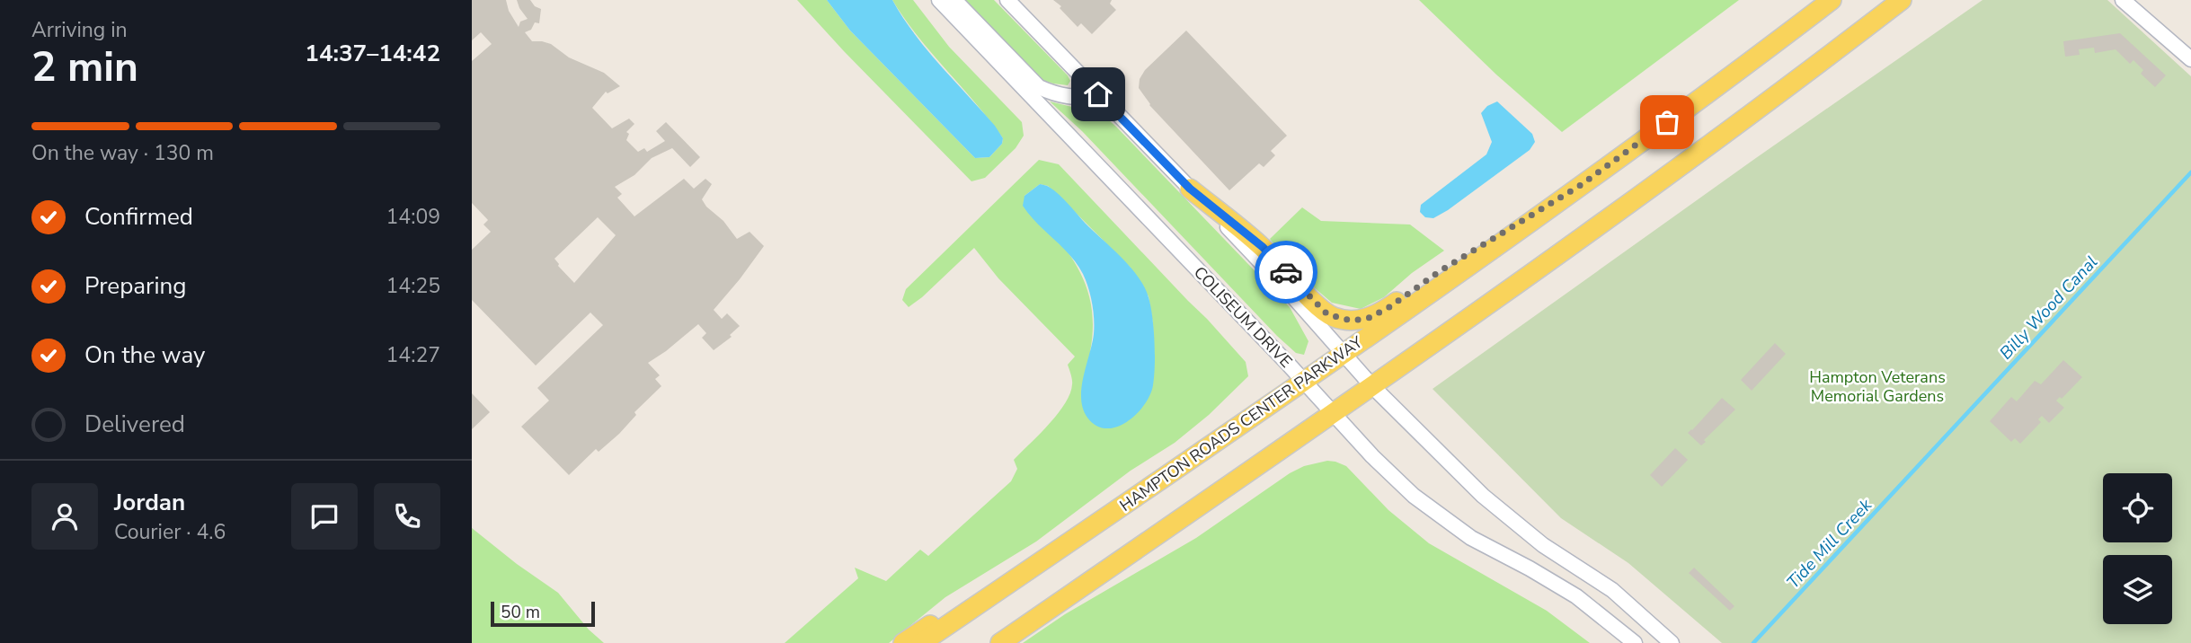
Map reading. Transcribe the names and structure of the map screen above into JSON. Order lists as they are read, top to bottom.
{
  "streets": {
    "main road": ["HAMPTON ROADS CENTER PARKWAY"],
    "street": ["COLISEUM DRIVE"]
  },
  "crossings": [
    ["COLISEUM DRIVE", "HAMPTON ROADS CENTER PARKWAY"]
  ],
  "water": ["Billy Wood Canal", "Tide Mill Creek"],
  "parks": ["Hampton Veterans Memorial Gardens"],
  "scale_bar": "50 m",
  "page": {
    "heading": ["2 min", "Arriving in", "14:37–14:42"],
    "panel": ["Jordan", "Courier · 4.6"],
    "bar": "On the way · 130 m",
    "list": [
      ["Confirmed", "14:09"],
      ["Preparing", "14:25"],
      ["On the way", "14:27"],
      "Delivered"
    ],
    "scale": "50 m"
  }
}
